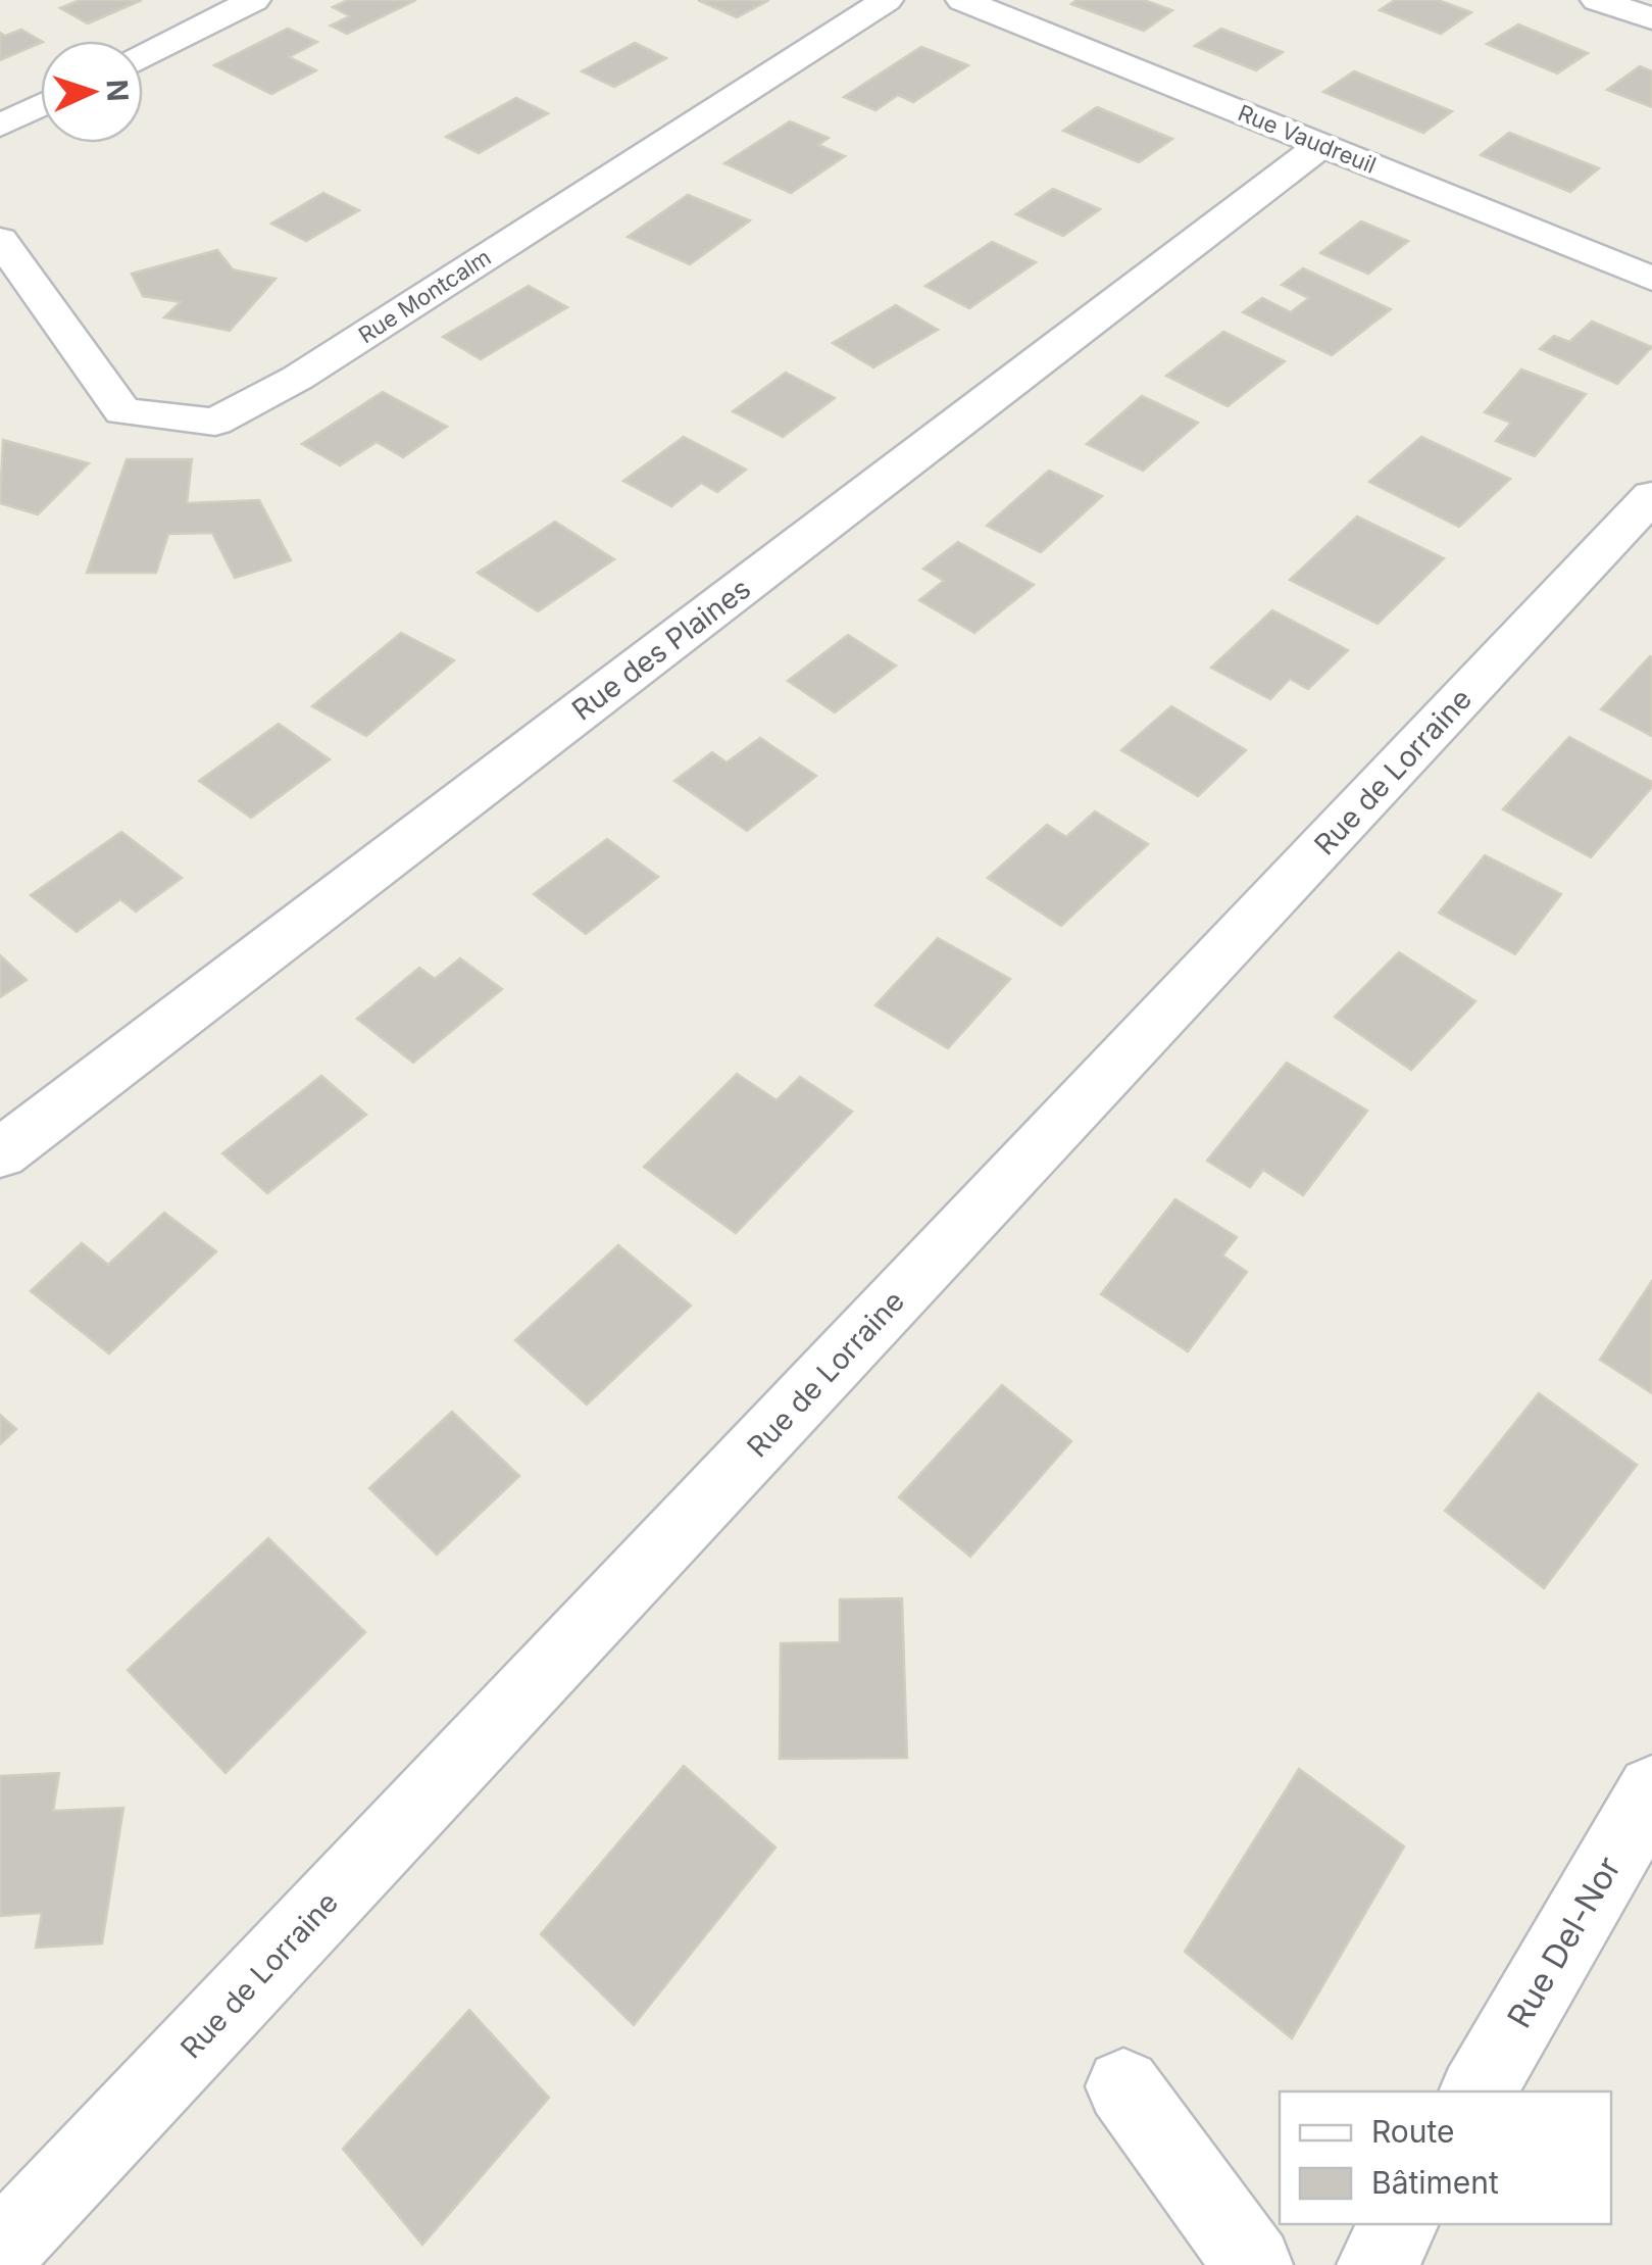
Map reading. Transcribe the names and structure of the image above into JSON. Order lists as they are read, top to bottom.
{
  "streets": {
    "street": [
      "Rue Vaudreuil",
      "Rue Montcalm",
      "Rue des Plaines",
      "Rue de Lorraine",
      "Rue Del-Nor"
    ]
  },
  "crossings": [
    ["Rue Vaudreuil", "Rue des Plaines"]
  ],
  "legend": ["Route", "Bâtiment"],
  "north": "right"
}
